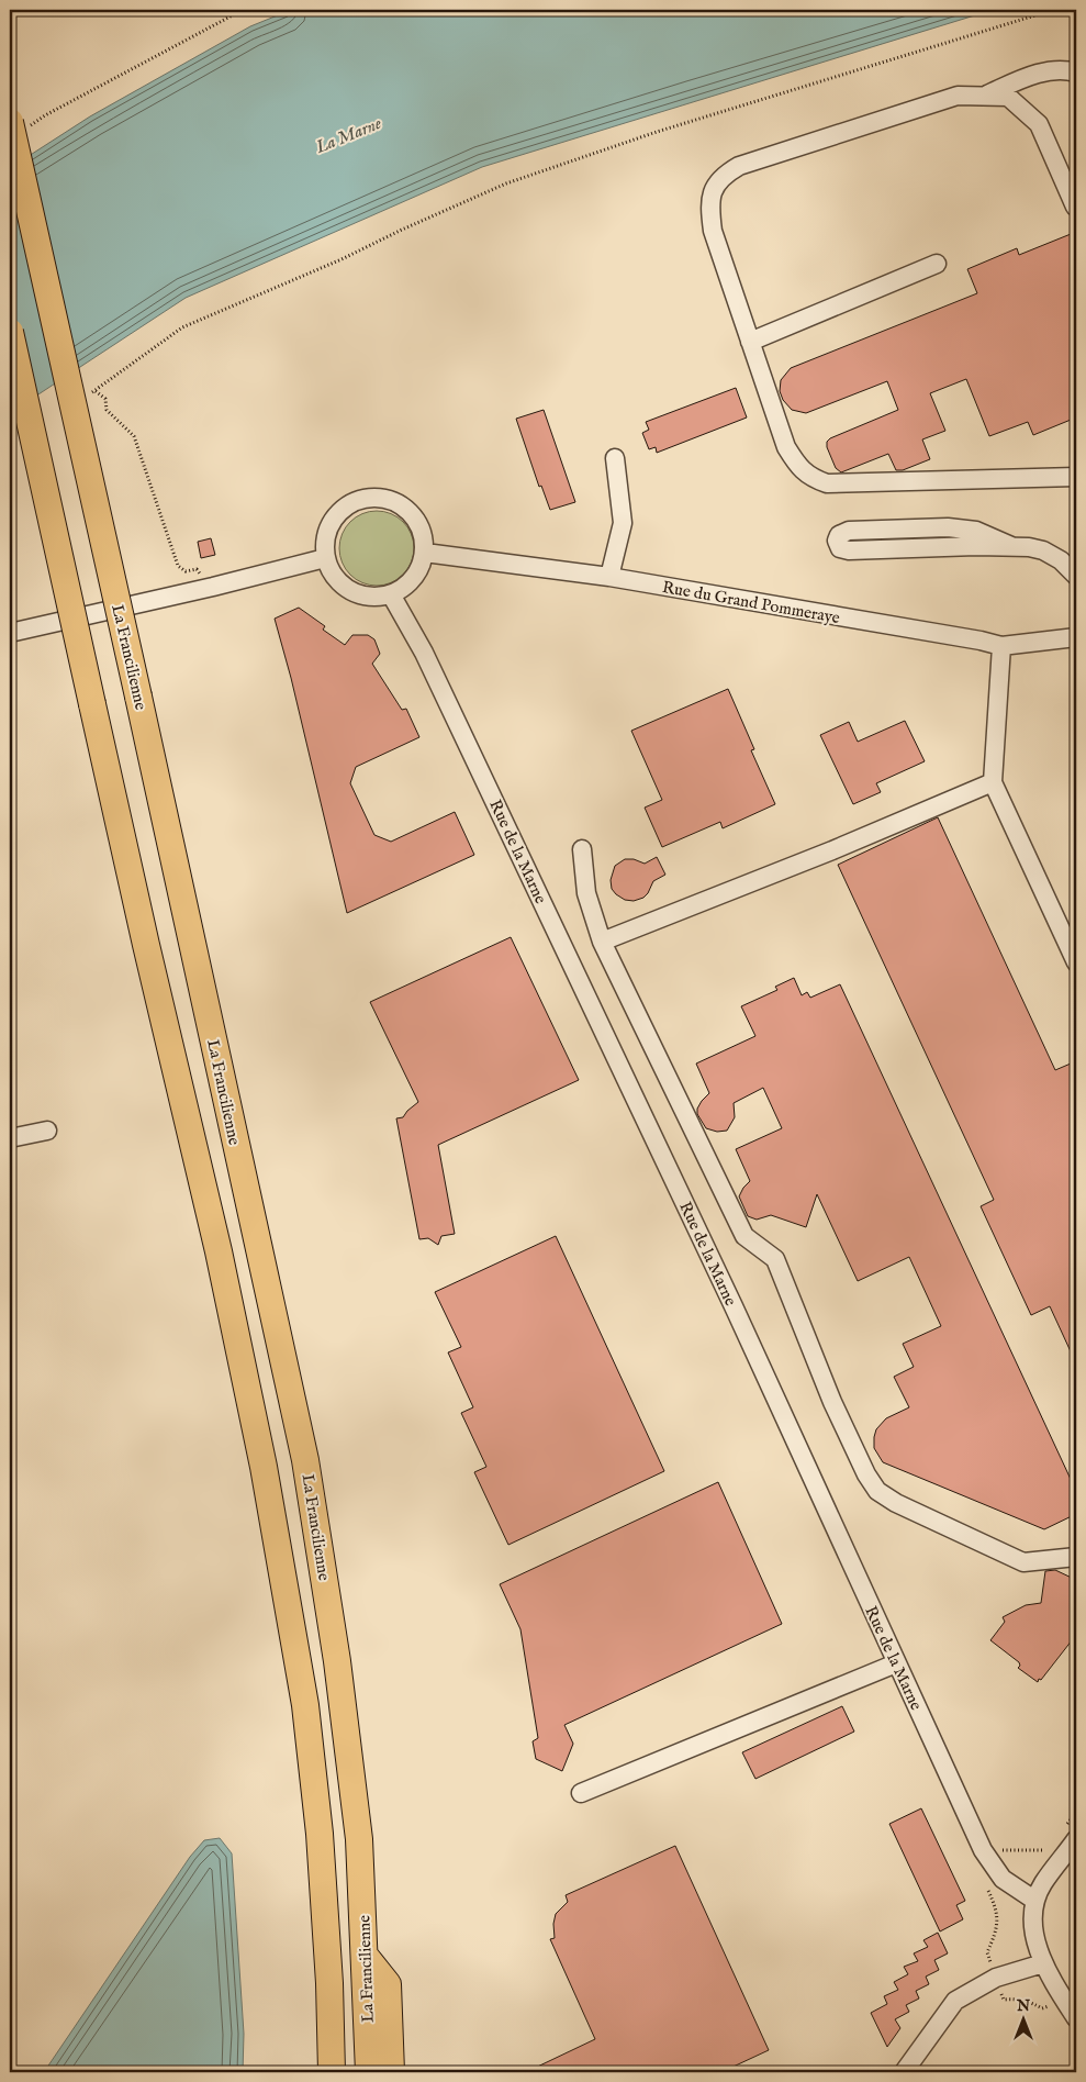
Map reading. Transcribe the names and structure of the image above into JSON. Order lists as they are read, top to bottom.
{
  "streets": {
    "highway": ["La Francilienne"],
    "street": ["Rue du Grand Pommeraye", "Rue de la Marne"]
  },
  "crossings": [
    ["Rue du Grand Pommeraye", "Rue de la Marne"]
  ],
  "water": ["La Marne"],
  "north": "top"
}
